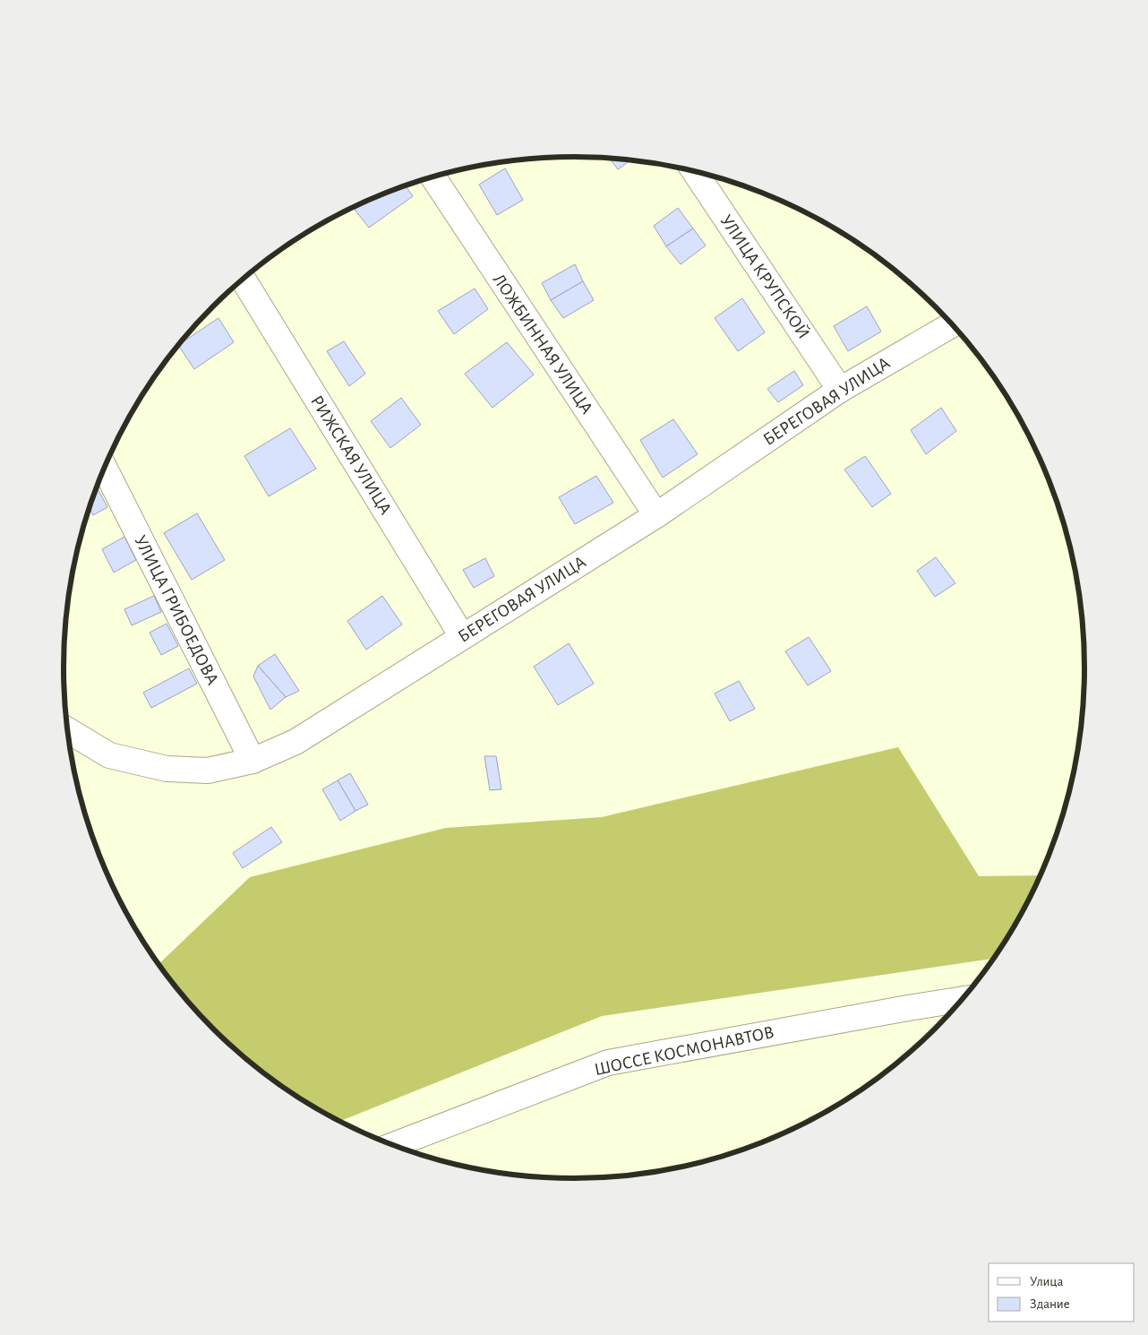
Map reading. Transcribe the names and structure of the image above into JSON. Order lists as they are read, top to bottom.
{
  "streets": {
    "street": [
      "УЛИЦА КРУПСКОЙ",
      "ЛОЖБИННАЯ УЛИЦА",
      "БЕРЕГОВАЯ УЛИЦА",
      "РИЖСКАЯ УЛИЦА",
      "УЛИЦА ГРИБОЕДОВА",
      "ШОССЕ КОСМОНАВТОВ"
    ]
  },
  "crossings": [
    ["УЛИЦА КРУПСКОЙ", "БЕРЕГОВАЯ УЛИЦА"],
    ["ЛОЖБИННАЯ УЛИЦА", "БЕРЕГОВАЯ УЛИЦА"],
    ["БЕРЕГОВАЯ УЛИЦА", "РИЖСКАЯ УЛИЦА"],
    ["БЕРЕГОВАЯ УЛИЦА", "УЛИЦА ГРИБОЕДОВА"]
  ],
  "legend": ["Улица", "Здание"]
}
